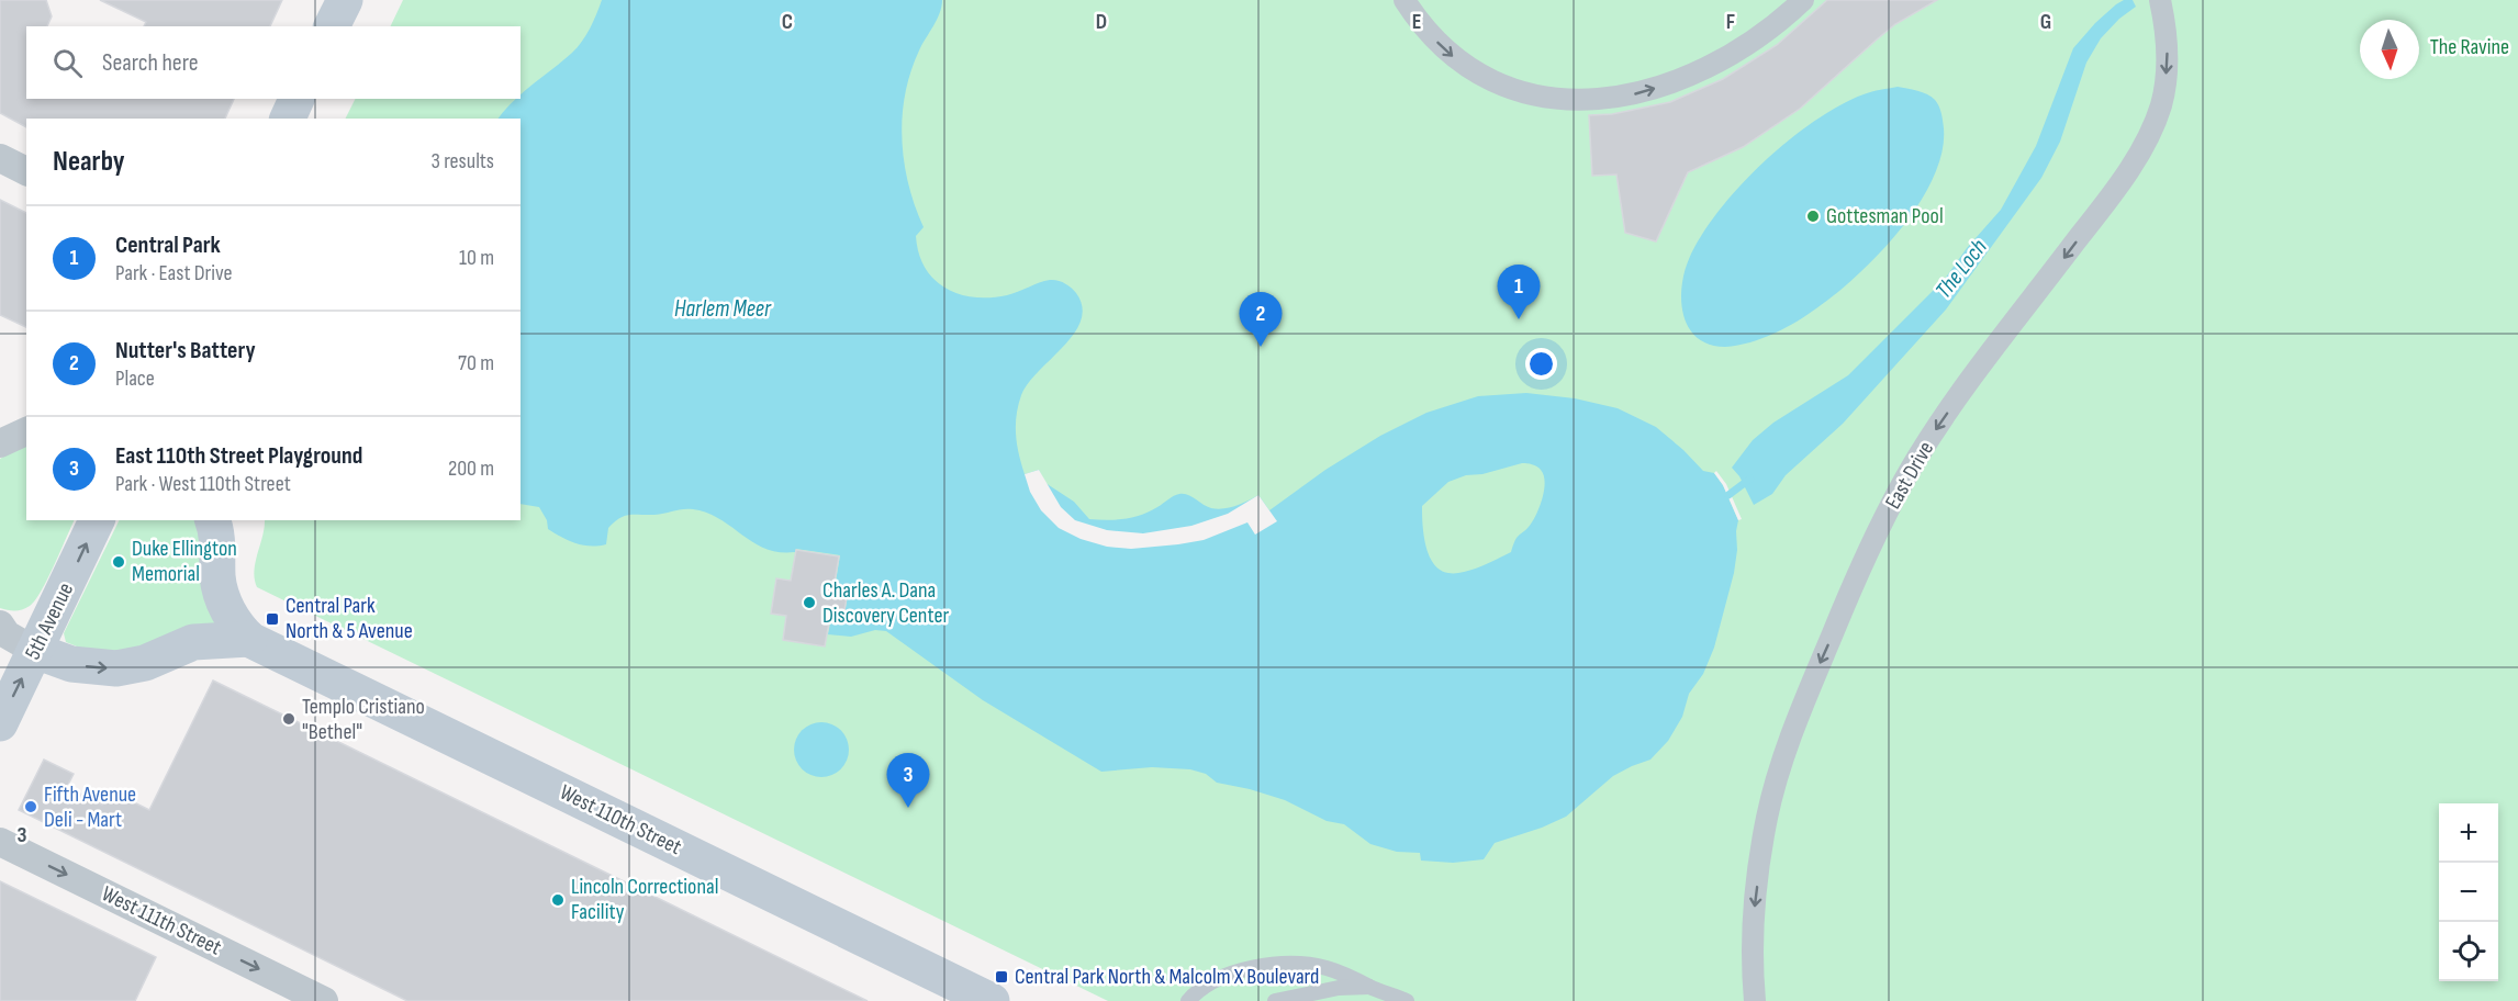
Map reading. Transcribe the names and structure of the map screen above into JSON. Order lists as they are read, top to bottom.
{
  "streets": {
    "main road": ["5th Avenue", "West 110th Street"],
    "street": ["East Drive", "West 111th Street"]
  },
  "one_way": ["East Drive", "5th Avenue", "West 111th Street"],
  "water": ["The Loch", "Harlem Meer"],
  "parks": ["The Ravine"],
  "places": {
    "other": [
      "Gottesman Pool",
      "Duke Ellington Memorial",
      "Charles A. Dana Discovery Center",
      "Templo Cristiano \"Bethel\"",
      "Fifth Avenue Deli - Mart",
      "Lincoln Correctional Facility"
    ],
    "transit": ["Central Park North & 5 Avenue", "Central Park North & Malcolm X Boulevard"]
  },
  "north": "bottom",
  "page": {
    "search": "Search here",
    "heading": ["Nearby", "3 results"],
    "list": [
      {
        "mark": "1",
        "name": "Central Park",
        "note": "Park · East Drive",
        "value": "10 m"
      },
      {
        "mark": "2",
        "name": "Nutter's Battery",
        "note": "Place",
        "value": "70 m"
      },
      {
        "mark": "3",
        "name": "East 110th Street Playground",
        "note": "Park · West 110th Street",
        "value": "200 m"
      }
    ],
    "pins": ["1", "2", "3"],
    "map_buttons": ["+", "−"]
  },
  "grid": {
    "columns": [
      "C",
      "D",
      "E",
      "F",
      "G"
    ],
    "rows": ["3"]
  }
}
